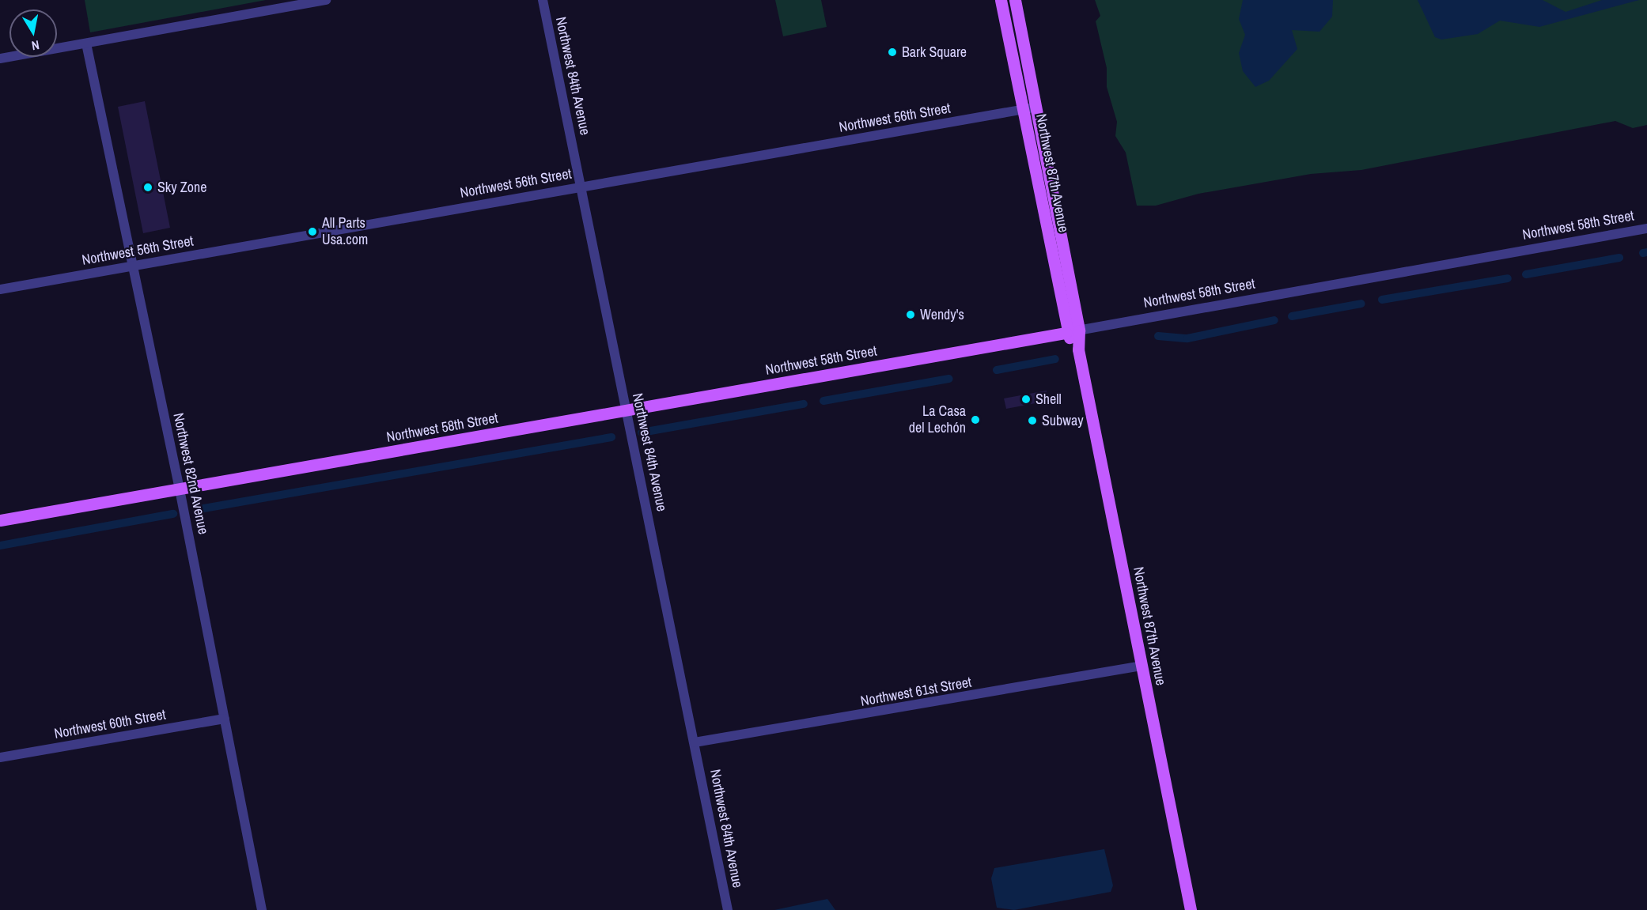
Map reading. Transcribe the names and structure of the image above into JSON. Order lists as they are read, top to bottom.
{
  "streets": {
    "main road": ["Northwest 87th Avenue", "Northwest 58th Street"],
    "street": [
      "Northwest 84th Avenue",
      "Northwest 56th Street",
      "Northwest 82nd Avenue",
      "Northwest 61st Street",
      "Northwest 60th Street"
    ]
  },
  "crossings": [
    ["Northwest 84th Avenue", "Northwest 56th Street"],
    ["Northwest 84th Avenue", "Northwest 58th Street"],
    ["Northwest 84th Avenue", "Northwest 61st Street"],
    ["Northwest 56th Street", "Northwest 87th Avenue"],
    ["Northwest 56th Street", "Northwest 82nd Avenue"],
    ["Northwest 87th Avenue", "Northwest 58th Street"],
    ["Northwest 87th Avenue", "Northwest 61st Street"],
    ["Northwest 58th Street", "Northwest 82nd Avenue"],
    ["Northwest 82nd Avenue", "Northwest 60th Street"]
  ],
  "places": [
    "Bark Square",
    "Sky Zone",
    "All Parts Usa.com",
    "Wendy's",
    "Shell",
    "La Casa del Lechón",
    "Subway"
  ],
  "north": "bottom"
}
